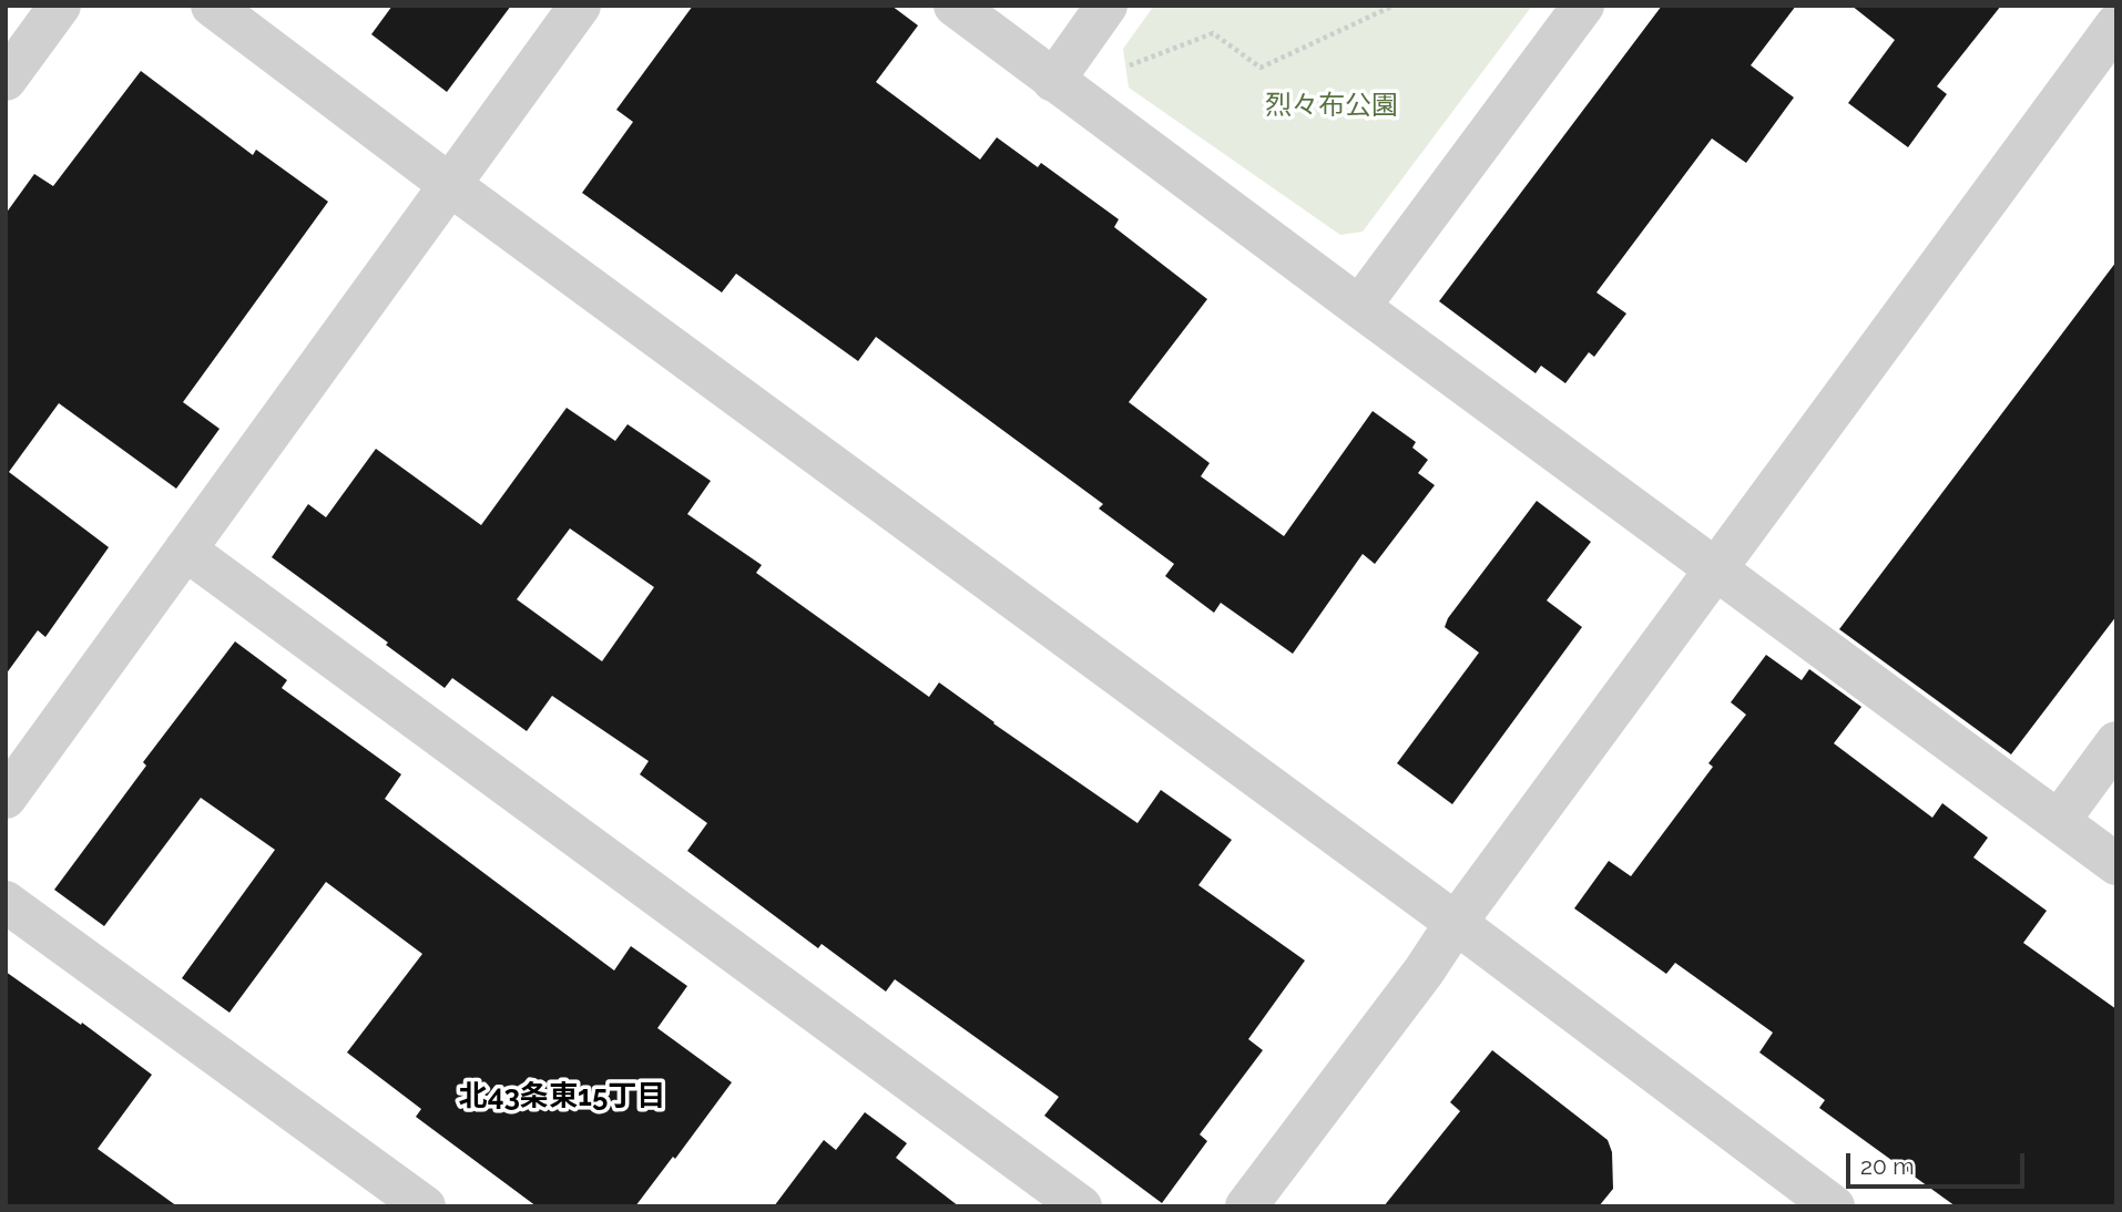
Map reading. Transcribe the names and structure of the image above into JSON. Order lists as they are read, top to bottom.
{
  "districts": ["北43条東15丁目"],
  "parks": ["烈々布公園"],
  "scale_bar": "20 m"
}
